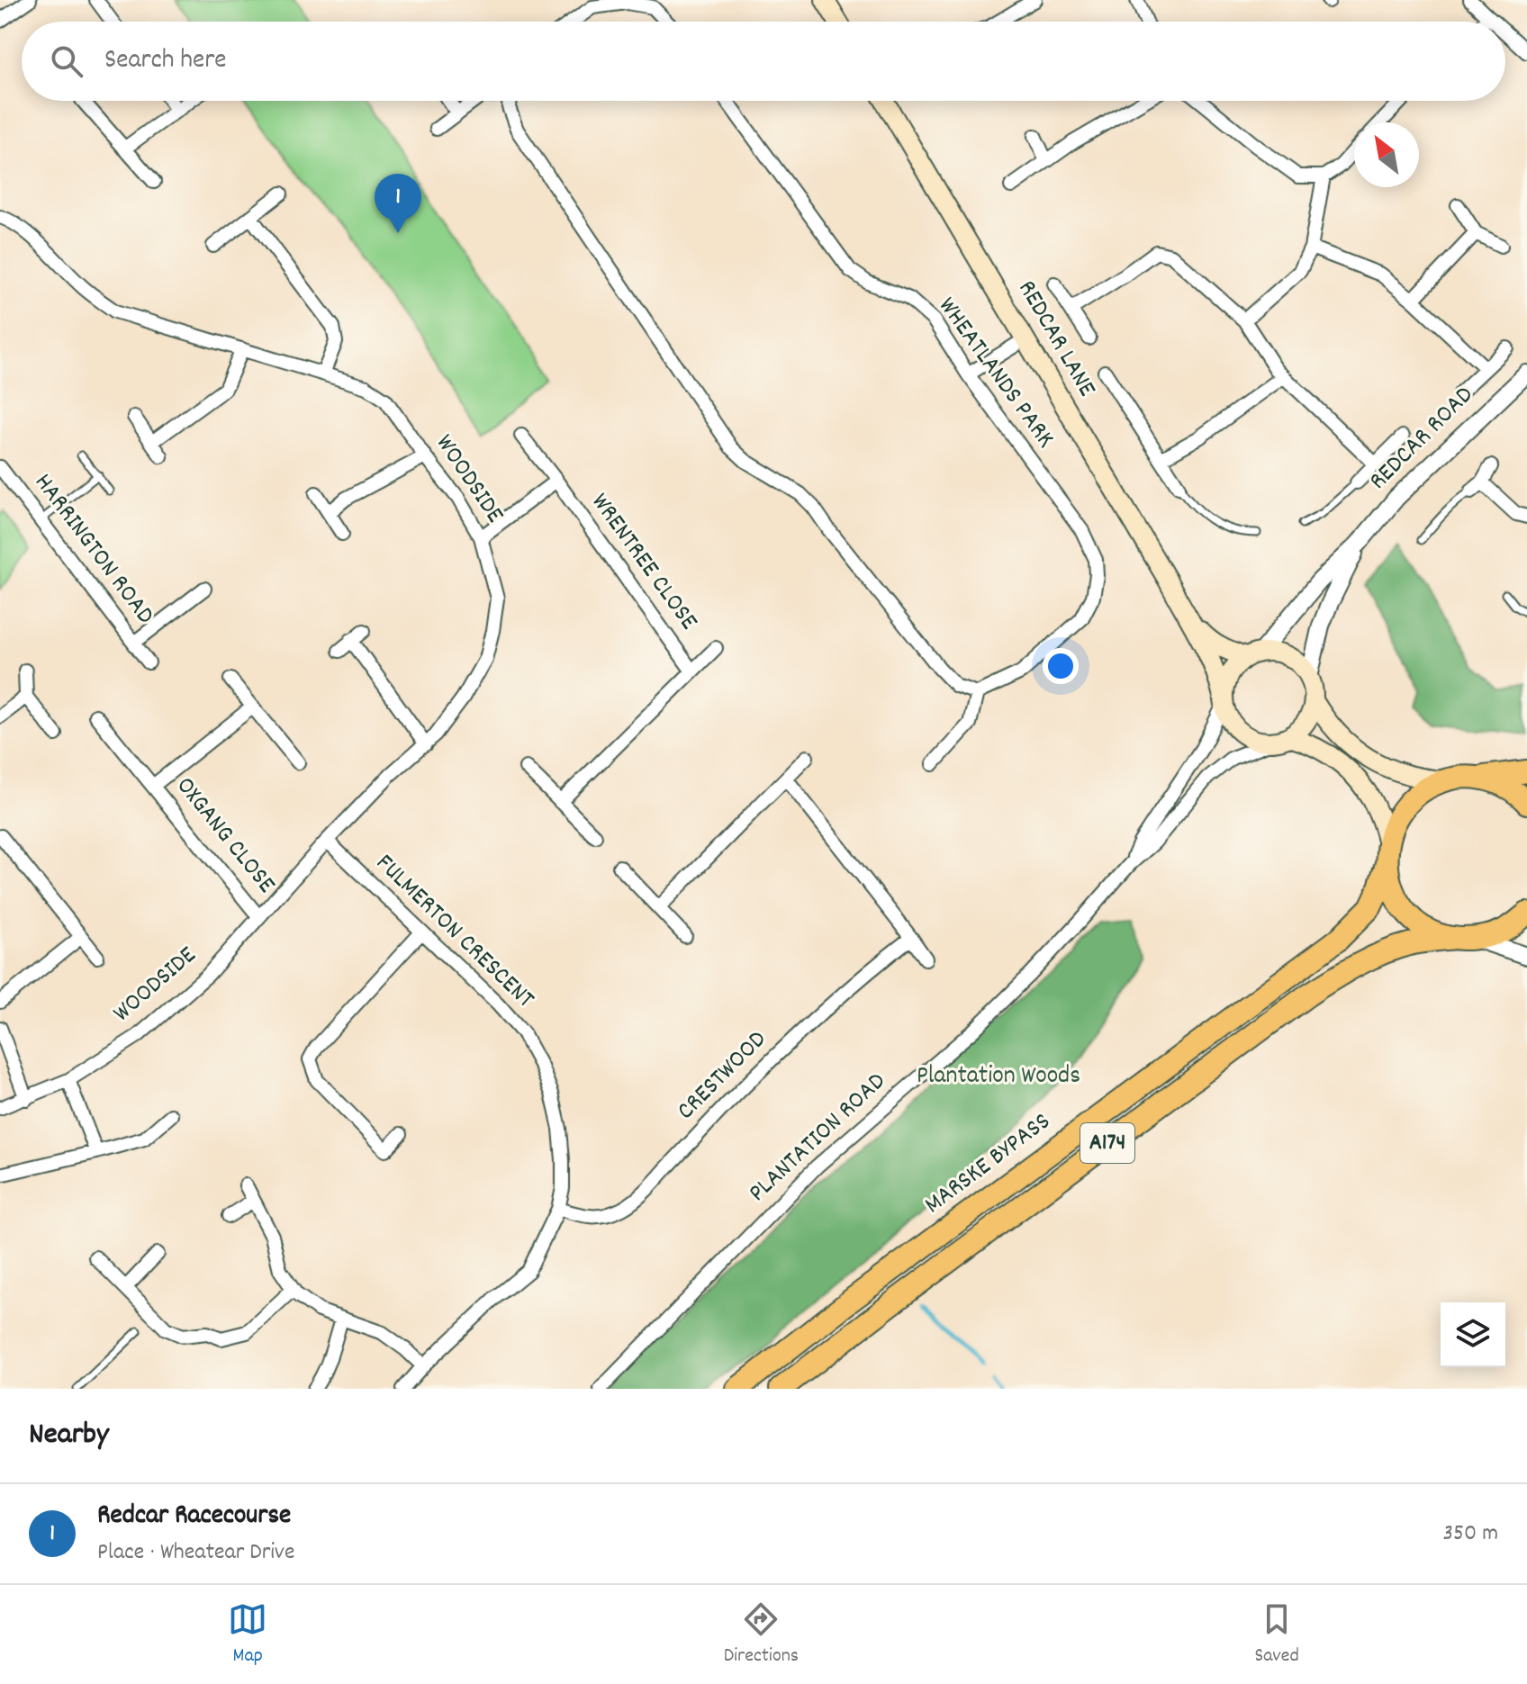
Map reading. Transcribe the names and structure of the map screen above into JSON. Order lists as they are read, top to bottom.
{
  "streets": {
    "main road": ["REDCAR LANE", "A174", "MARSKE BYPASS"],
    "street": [
      "WHEATLANDS PARK",
      "REDCAR ROAD",
      "WOODSIDE",
      "HARRINGTON ROAD",
      "WRENTREE CLOSE",
      "OXGANG CLOSE",
      "FULMERTON CRESCENT",
      "CRESTWOOD",
      "PLANTATION ROAD"
    ]
  },
  "crossings": [
    ["REDCAR LANE", "REDCAR ROAD"],
    ["REDCAR LANE", "PLANTATION ROAD"],
    ["REDCAR ROAD", "PLANTATION ROAD"],
    ["WOODSIDE", "WRENTREE CLOSE"],
    ["WOODSIDE", "OXGANG CLOSE"],
    ["WOODSIDE", "FULMERTON CRESCENT"],
    ["FULMERTON CRESCENT", "CRESTWOOD"],
    ["A174", "MARSKE BYPASS"]
  ],
  "parks": ["Plantation Woods"],
  "north": "top left",
  "page": {
    "search": "Search here",
    "pins": "1",
    "heading": "Nearby",
    "list": [
      {
        "mark": "1",
        "name": "Redcar Racecourse",
        "note": "Place · Wheatear Drive",
        "value": "350 m"
      }
    ],
    "nav": ["Map", "Directions", "Saved"]
  }
}
